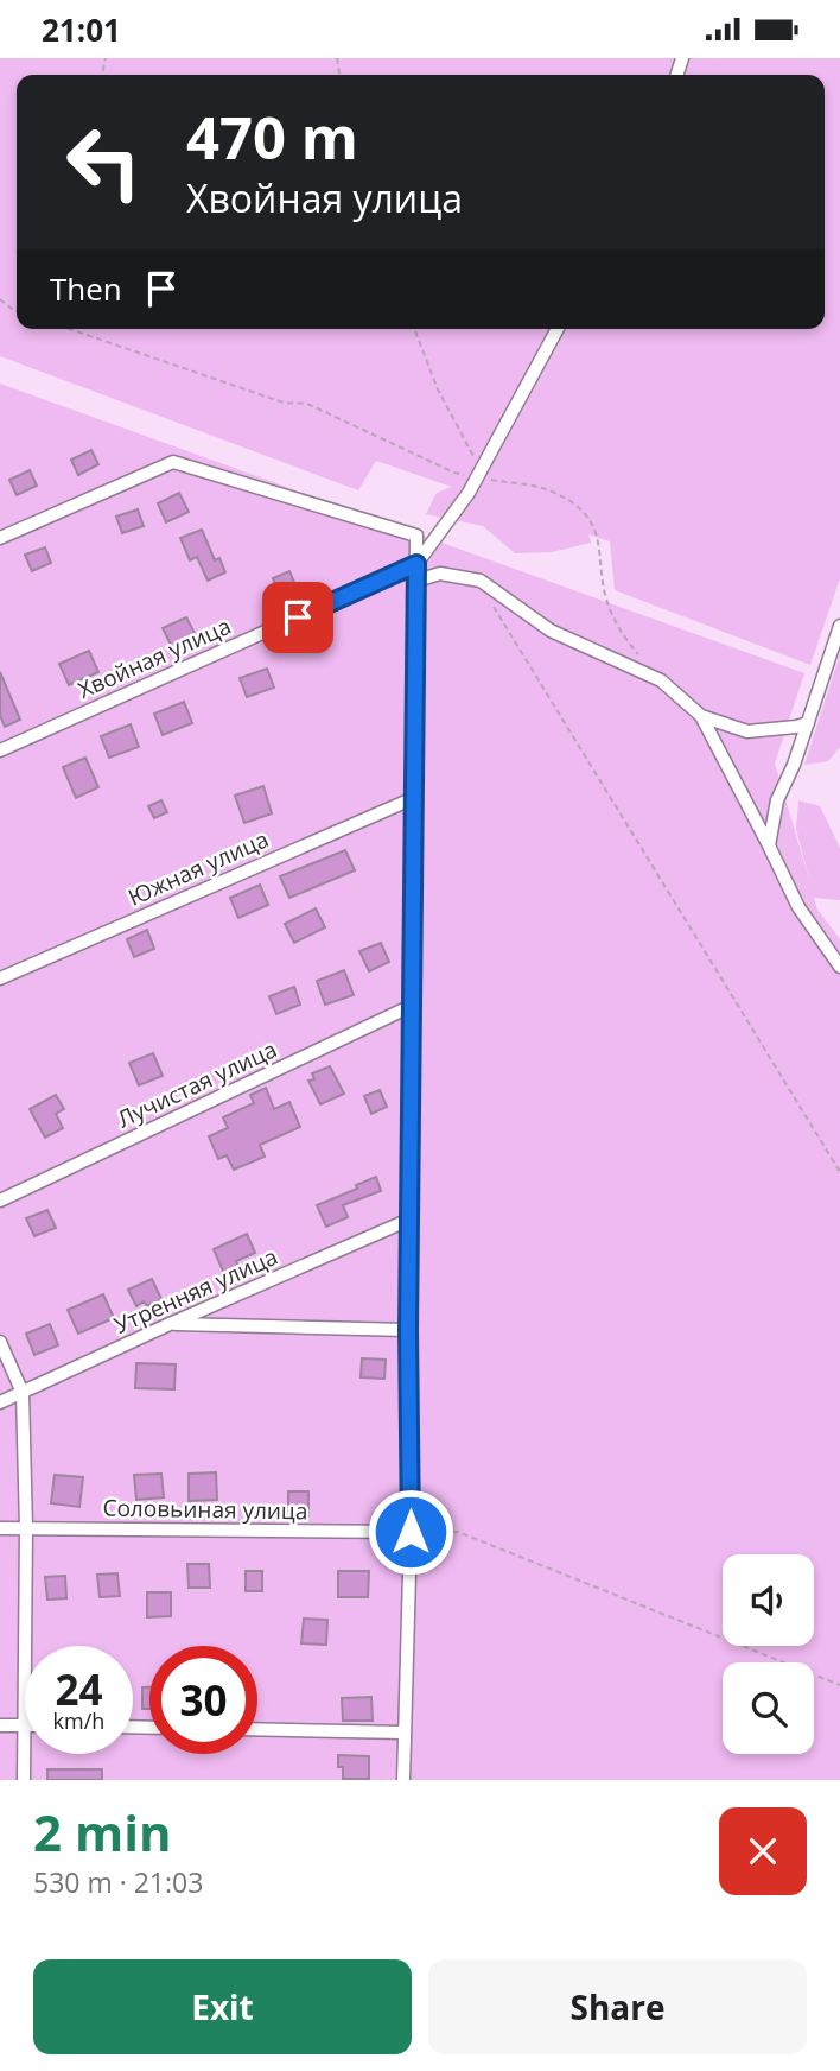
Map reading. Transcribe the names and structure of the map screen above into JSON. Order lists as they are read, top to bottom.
{
  "streets": {
    "street": [
      "Хвойная улица",
      "Южная улица",
      "Лучистая улица",
      "Утренняя улица",
      "Соловьиная улица"
    ]
  },
  "page": {
    "status": "21:01",
    "turn": ["470 m", "Хвойная улица"],
    "then": "Then",
    "speed": "24 km/h",
    "limit": "30",
    "heading": ["2 min", "530 m · 21:03"],
    "buttons": ["Exit", "Share"]
  }
}
